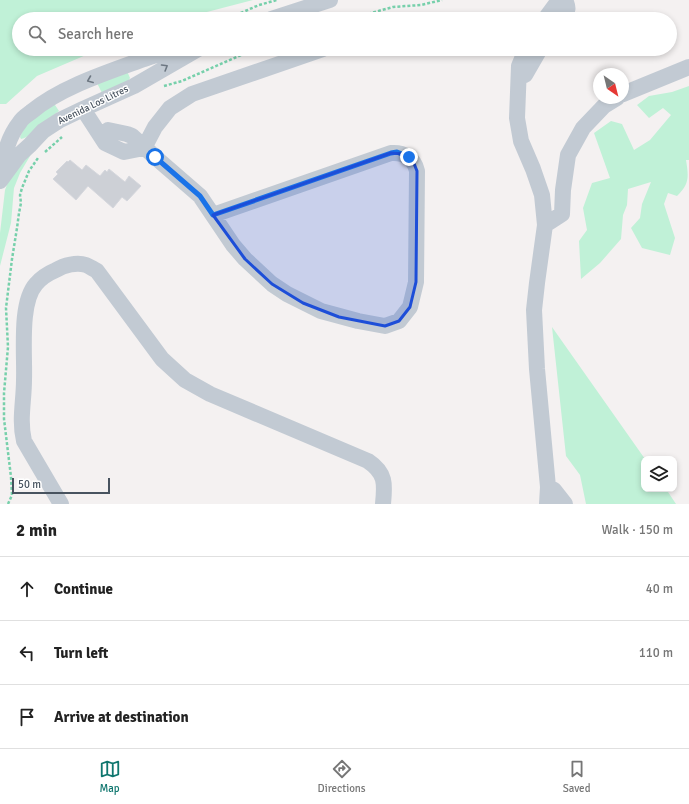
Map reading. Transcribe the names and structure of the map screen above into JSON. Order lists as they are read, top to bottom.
{
  "streets": {
    "street": ["Avenida Los Litres"]
  },
  "scale_bar": "50 m",
  "north": "bottom right",
  "page": {
    "search": "Search here",
    "scale": "50 m",
    "heading": ["2 min", "Walk · 150 m"],
    "list": [
      ["Continue", "40 m"],
      ["Turn left", "110 m"],
      "Arrive at destination"
    ],
    "nav": ["Map", "Directions", "Saved"]
  }
}
